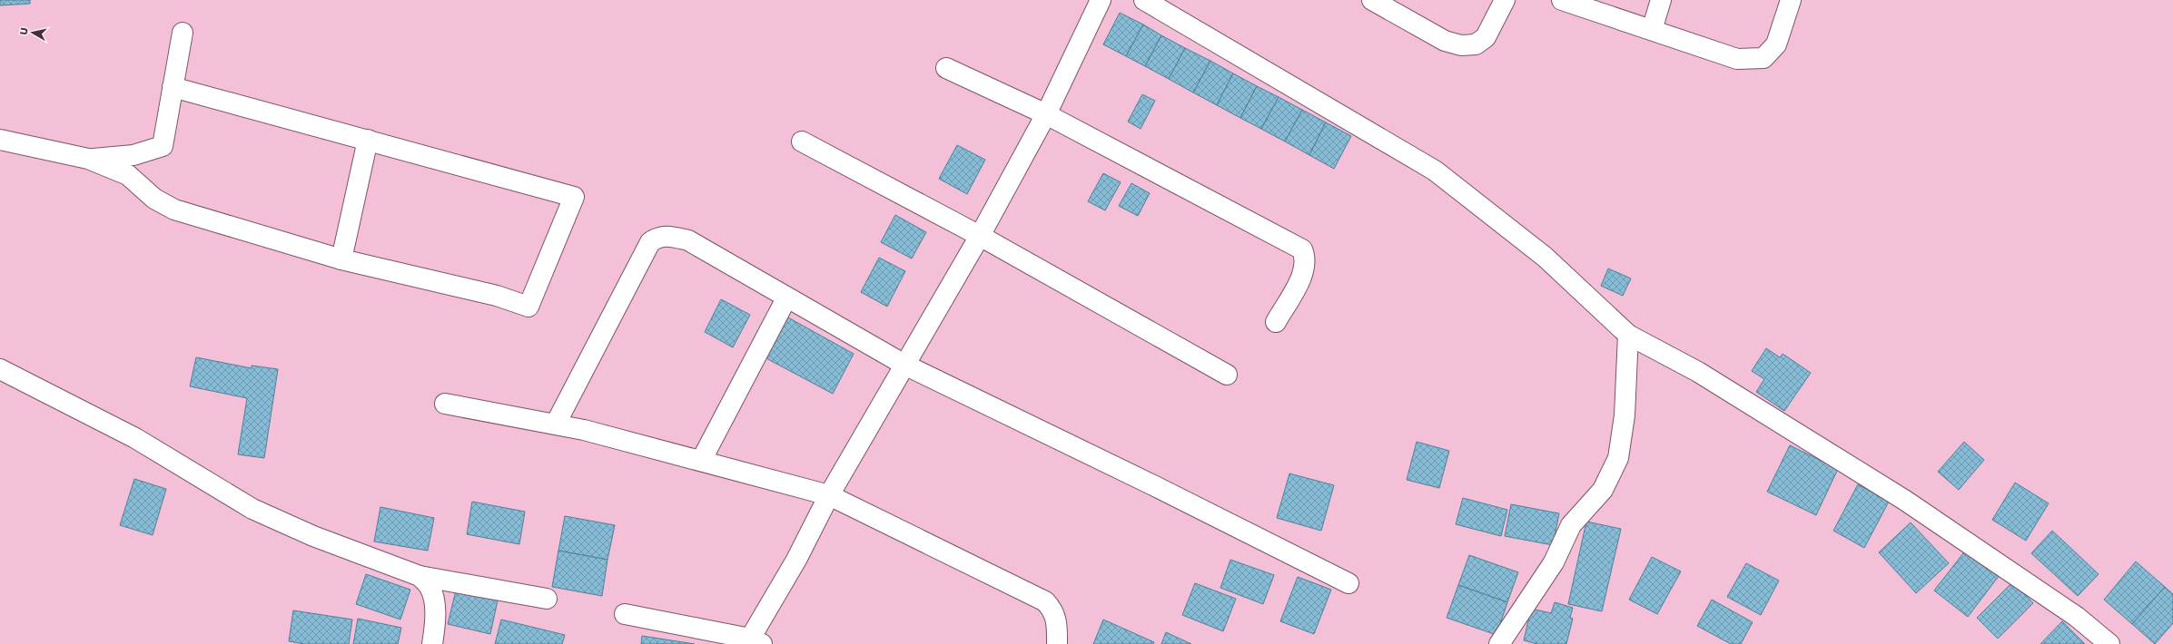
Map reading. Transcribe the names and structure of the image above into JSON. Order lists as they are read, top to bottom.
{
  "north": "left"
}
